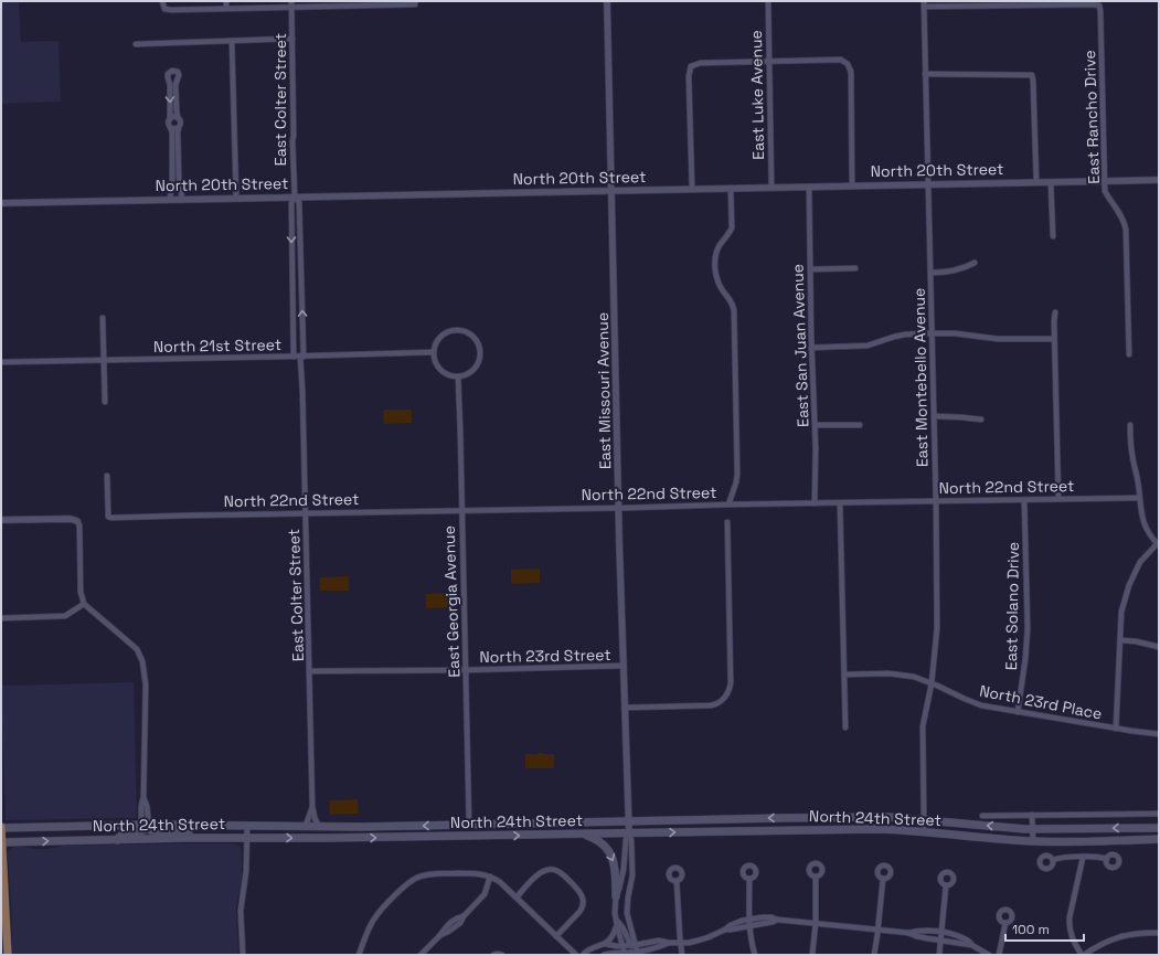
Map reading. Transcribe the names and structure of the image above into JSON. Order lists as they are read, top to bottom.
{
  "streets": {
    "main road": ["North 24th Street"],
    "street": [
      "East Luke Avenue",
      "East Colter Street",
      "East Rancho Drive",
      "North 20th Street",
      "North 21st Street",
      "East San Juan Avenue",
      "East Montebello Avenue",
      "East Missouri Avenue",
      "North 22nd Street",
      "East Georgia Avenue",
      "East Solano Drive",
      "North 23rd Street",
      "North 23rd Place"
    ]
  },
  "crossings": [
    ["East Luke Avenue", "North 20th Street"],
    ["East Colter Street", "North 20th Street"],
    ["East Colter Street", "North 21st Street"],
    ["East Colter Street", "North 22nd Street"],
    ["East Colter Street", "North 23rd Street"],
    ["East Colter Street", "North 24th Street"],
    ["East Rancho Drive", "North 20th Street"],
    ["East Rancho Drive", "East Montebello Avenue"],
    ["North 20th Street", "East San Juan Avenue"],
    ["North 20th Street", "East Montebello Avenue"],
    ["North 20th Street", "East Missouri Avenue"],
    ["North 21st Street", "East Georgia Avenue"],
    ["East San Juan Avenue", "North 22nd Street"],
    ["East Montebello Avenue", "North 22nd Street"],
    ["East Montebello Avenue", "North 23rd Place"],
    ["East Montebello Avenue", "North 24th Street"],
    ["East Missouri Avenue", "North 22nd Street"],
    ["East Missouri Avenue", "North 23rd Street"],
    ["East Missouri Avenue", "North 24th Street"],
    ["North 22nd Street", "East Georgia Avenue"],
    ["North 22nd Street", "East Solano Drive"],
    ["East Georgia Avenue", "North 23rd Street"],
    ["East Georgia Avenue", "North 24th Street"],
    ["East Solano Drive", "North 23rd Place"]
  ],
  "scale_bar": "100 m"
}
